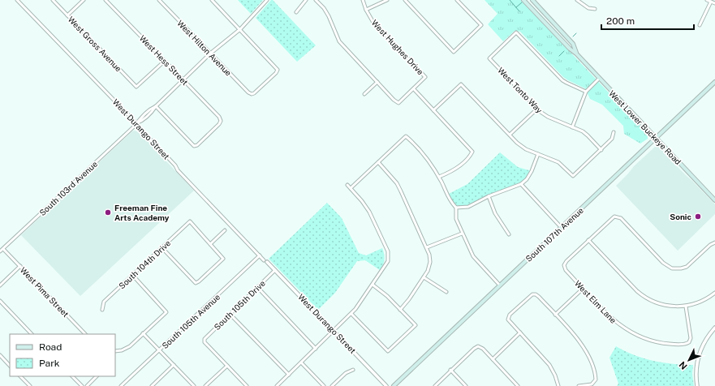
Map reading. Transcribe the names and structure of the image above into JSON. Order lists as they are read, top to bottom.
{
  "streets": {
    "main road": ["West Lower Buckeye Road", "South 107th Avenue"],
    "street": [
      "West Gross Avenue",
      "West Hughes Drive",
      "West Hilton Avenue",
      "West Hess Street",
      "West Tonto Way",
      "West Durango Street",
      "South 103rd Avenue",
      "South 104th Drive",
      "West Pima Street",
      "West Elm Lane",
      "South 105th Drive",
      "South 105th Avenue"
    ]
  },
  "crossings": [
    ["West Gross Avenue", "West Hess Street"],
    ["West Hilton Avenue", "South 103rd Avenue"],
    ["West Hess Street", "South 103rd Avenue"],
    ["West Lower Buckeye Road", "South 107th Avenue"],
    ["West Durango Street", "South 103rd Avenue"],
    ["West Durango Street", "South 105th Drive"],
    ["West Durango Street", "South 105th Avenue"],
    ["South 103rd Avenue", "West Pima Street"]
  ],
  "places": ["Freeman Fine Arts Academy", "Sonic"],
  "legend": ["Road", "Park"],
  "scale_bar": "200 m",
  "north": "bottom left"
}
